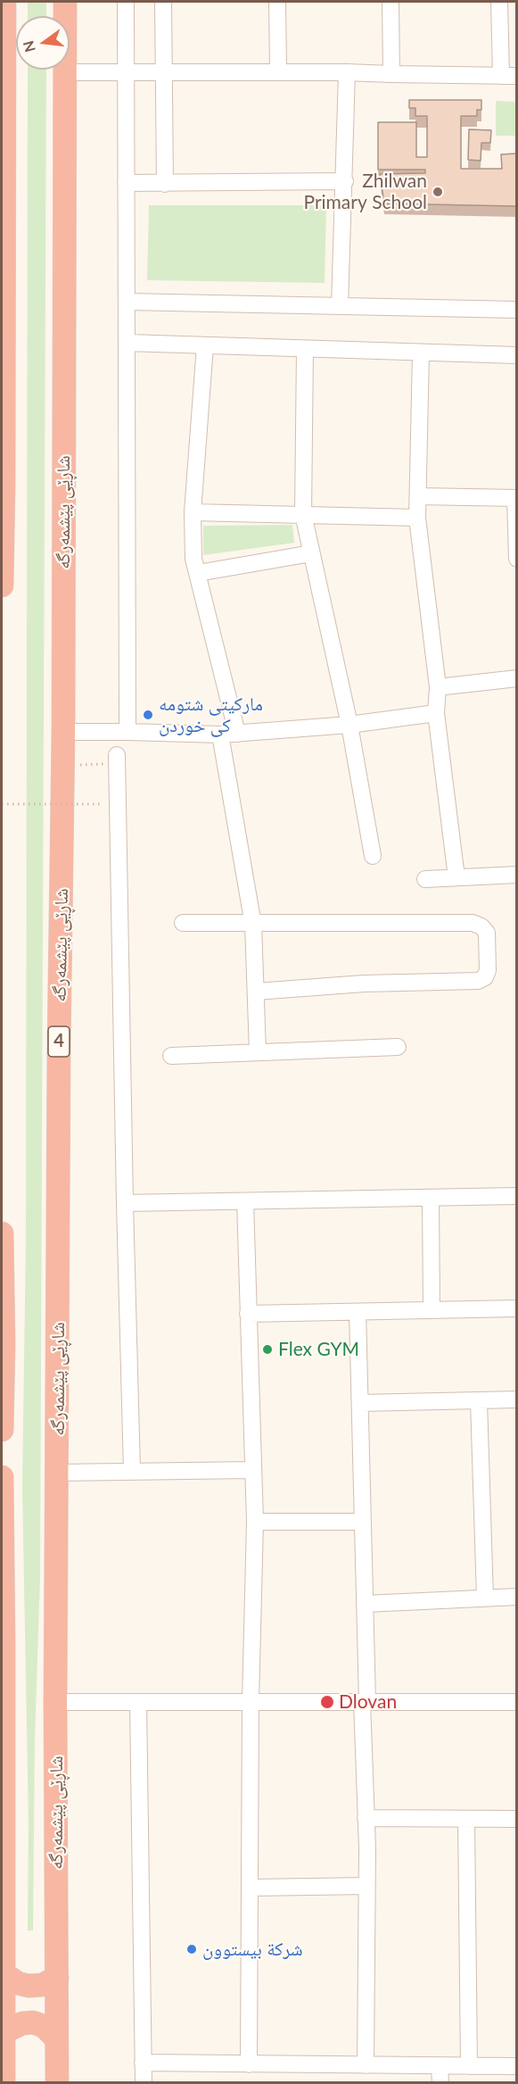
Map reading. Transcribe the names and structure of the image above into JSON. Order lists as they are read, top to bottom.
{
  "streets": {
    "highway": ["شاڕێی پێشمەرگە", "4"]
  },
  "places": [
    "Zhilwan Primary School",
    "مارکیتی شتومه کی خوردن",
    "Flex GYM",
    "Dlovan",
    "شرکة بیستوون"
  ],
  "north": "left"
}
